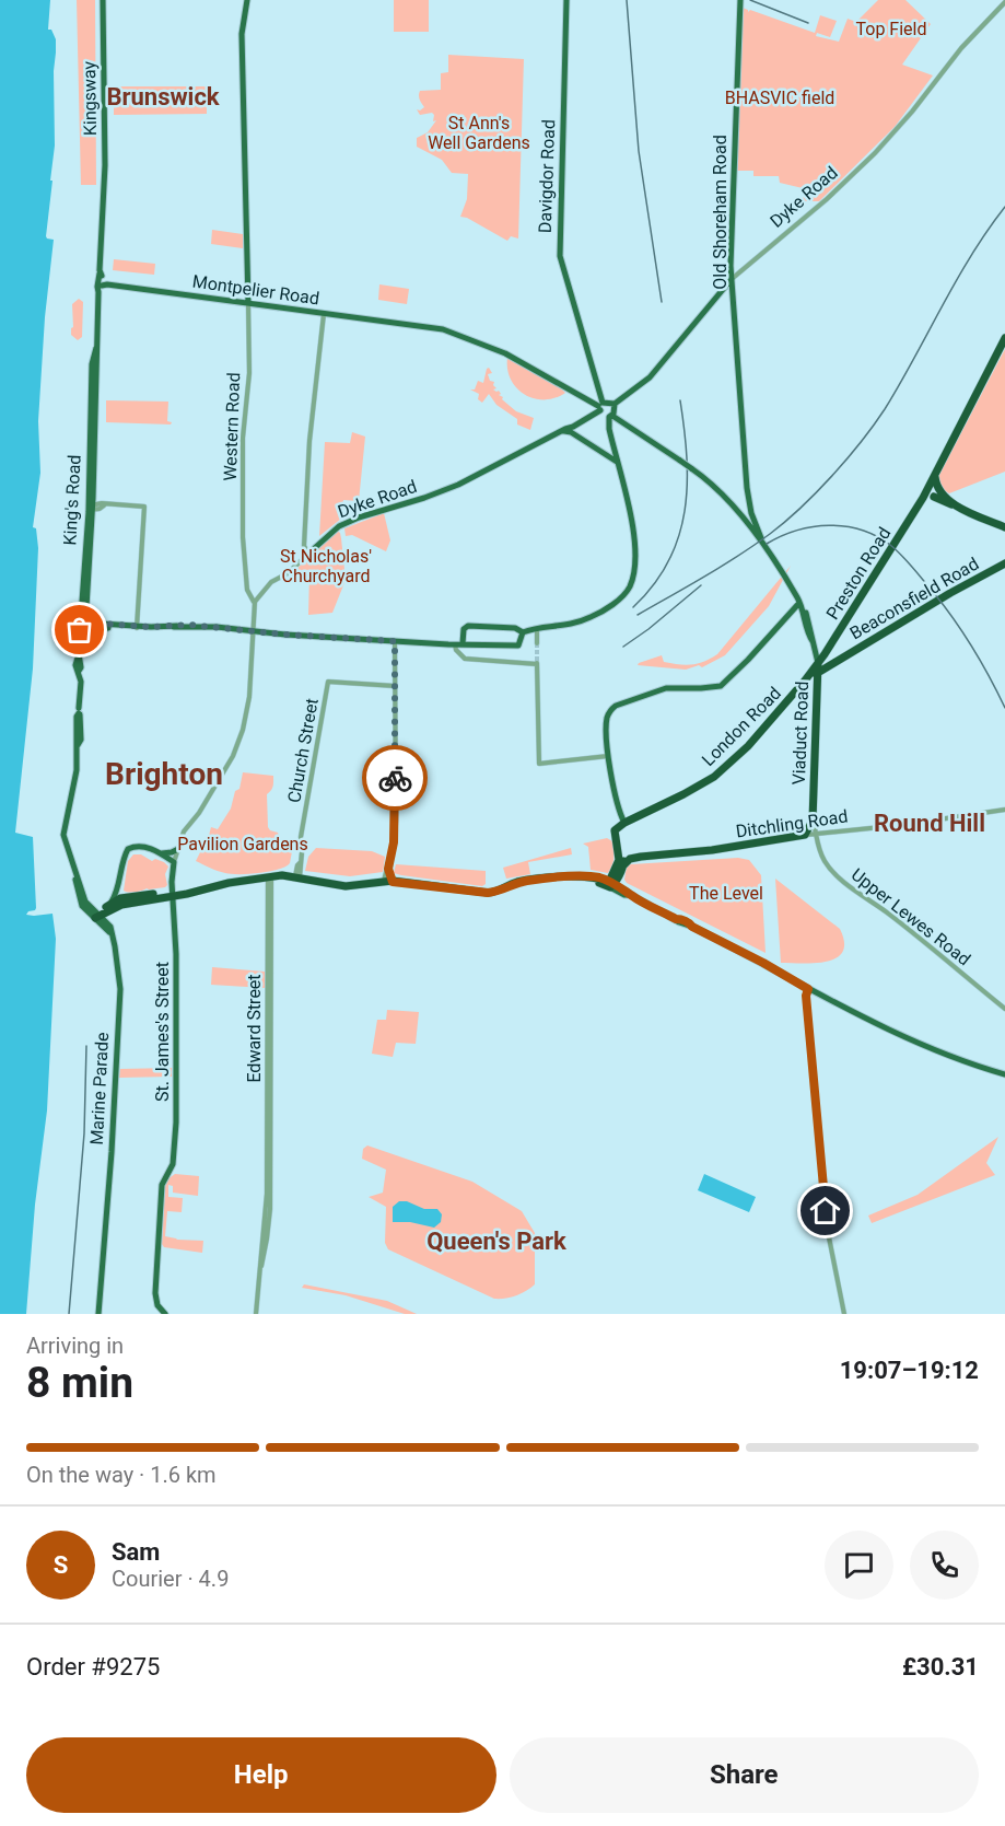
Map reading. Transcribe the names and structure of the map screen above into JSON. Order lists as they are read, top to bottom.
{
  "streets": {
    "highway": [
      "Preston Road",
      "Beaconsfield Road",
      "London Road",
      "Viaduct Road",
      "Ditchling Road"
    ],
    "main road": [
      "Kingsway",
      "Davigdor Road",
      "Dyke Road",
      "Old Shoreham Road",
      "Montpelier Road",
      "Western Road",
      "King's Road",
      "St. James's Street",
      "Marine Parade"
    ],
    "street": ["Church Street", "Upper Lewes Road", "Edward Street"]
  },
  "crossings": [
    ["Kingsway", "King's Road"],
    ["Davigdor Road", "Dyke Road"],
    ["Davigdor Road", "Montpelier Road"],
    ["Dyke Road", "Old Shoreham Road"],
    ["Dyke Road", "Montpelier Road"],
    ["Dyke Road", "Western Road"],
    ["Montpelier Road", "Western Road"],
    ["Montpelier Road", "King's Road"],
    ["King's Road", "Marine Parade"],
    ["Preston Road", "Beaconsfield Road"],
    ["Preston Road", "London Road"],
    ["Preston Road", "Viaduct Road"],
    ["Beaconsfield Road", "London Road"],
    ["Beaconsfield Road", "Viaduct Road"],
    ["London Road", "Viaduct Road"],
    ["Viaduct Road", "Ditchling Road"],
    ["Viaduct Road", "Upper Lewes Road"],
    ["Ditchling Road", "Upper Lewes Road"]
  ],
  "districts": [
    "Brunswick",
    "Brighton",
    "Round Hill",
    "Queen's Park"
  ],
  "parks": [
    "Top Field",
    "BHASVIC field",
    "St Ann's Well Gardens",
    "St Nicholas' Churchyard",
    "Pavilion Gardens",
    "The Level"
  ],
  "page": {
    "heading": ["8 min", "Arriving in", "19:07–19:12"],
    "panel": [
      "Sam",
      "Courier · 4.9",
      "Order #9275",
      "£30.31"
    ],
    "bar": "On the way · 1.6 km",
    "round": "S",
    "buttons": ["Help", "Share"]
  }
}
